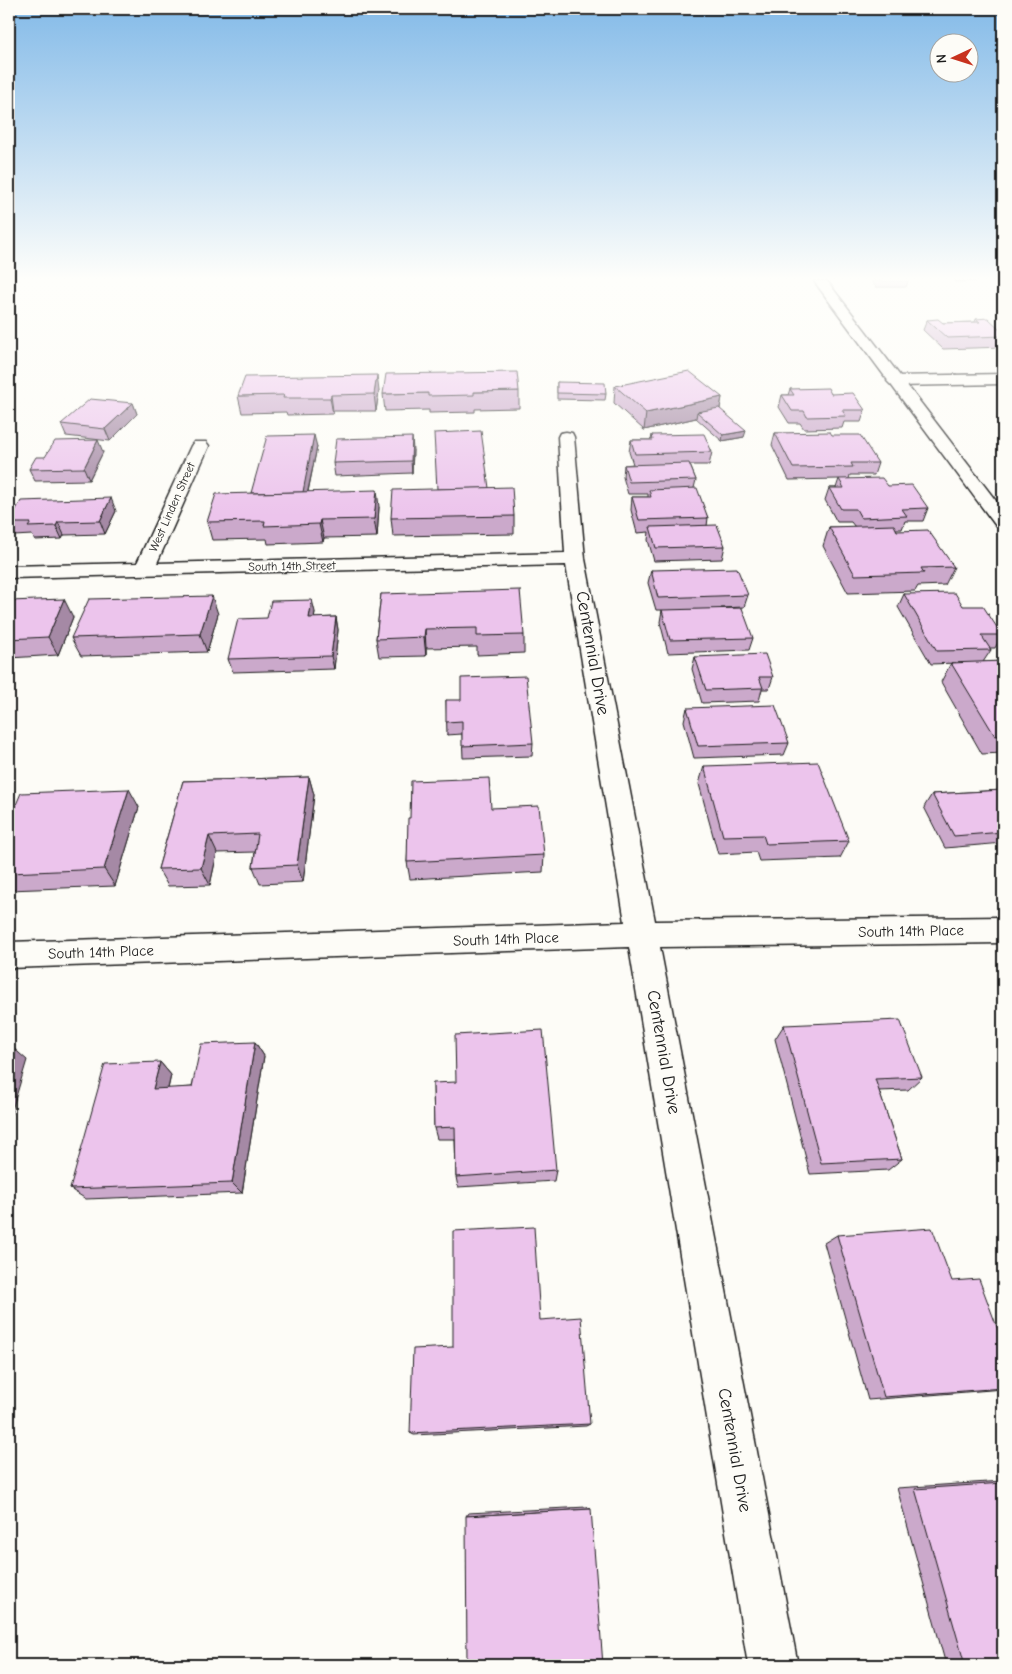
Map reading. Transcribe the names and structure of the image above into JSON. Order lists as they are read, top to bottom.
{
  "streets": {
    "street": [
      "West Linden Street",
      "South 14th Street",
      "Centennial Drive",
      "South 14th Place"
    ]
  },
  "crossings": [
    ["West Linden Street", "South 14th Street"],
    ["South 14th Street", "Centennial Drive"],
    ["Centennial Drive", "South 14th Place"]
  ],
  "north": "left"
}
